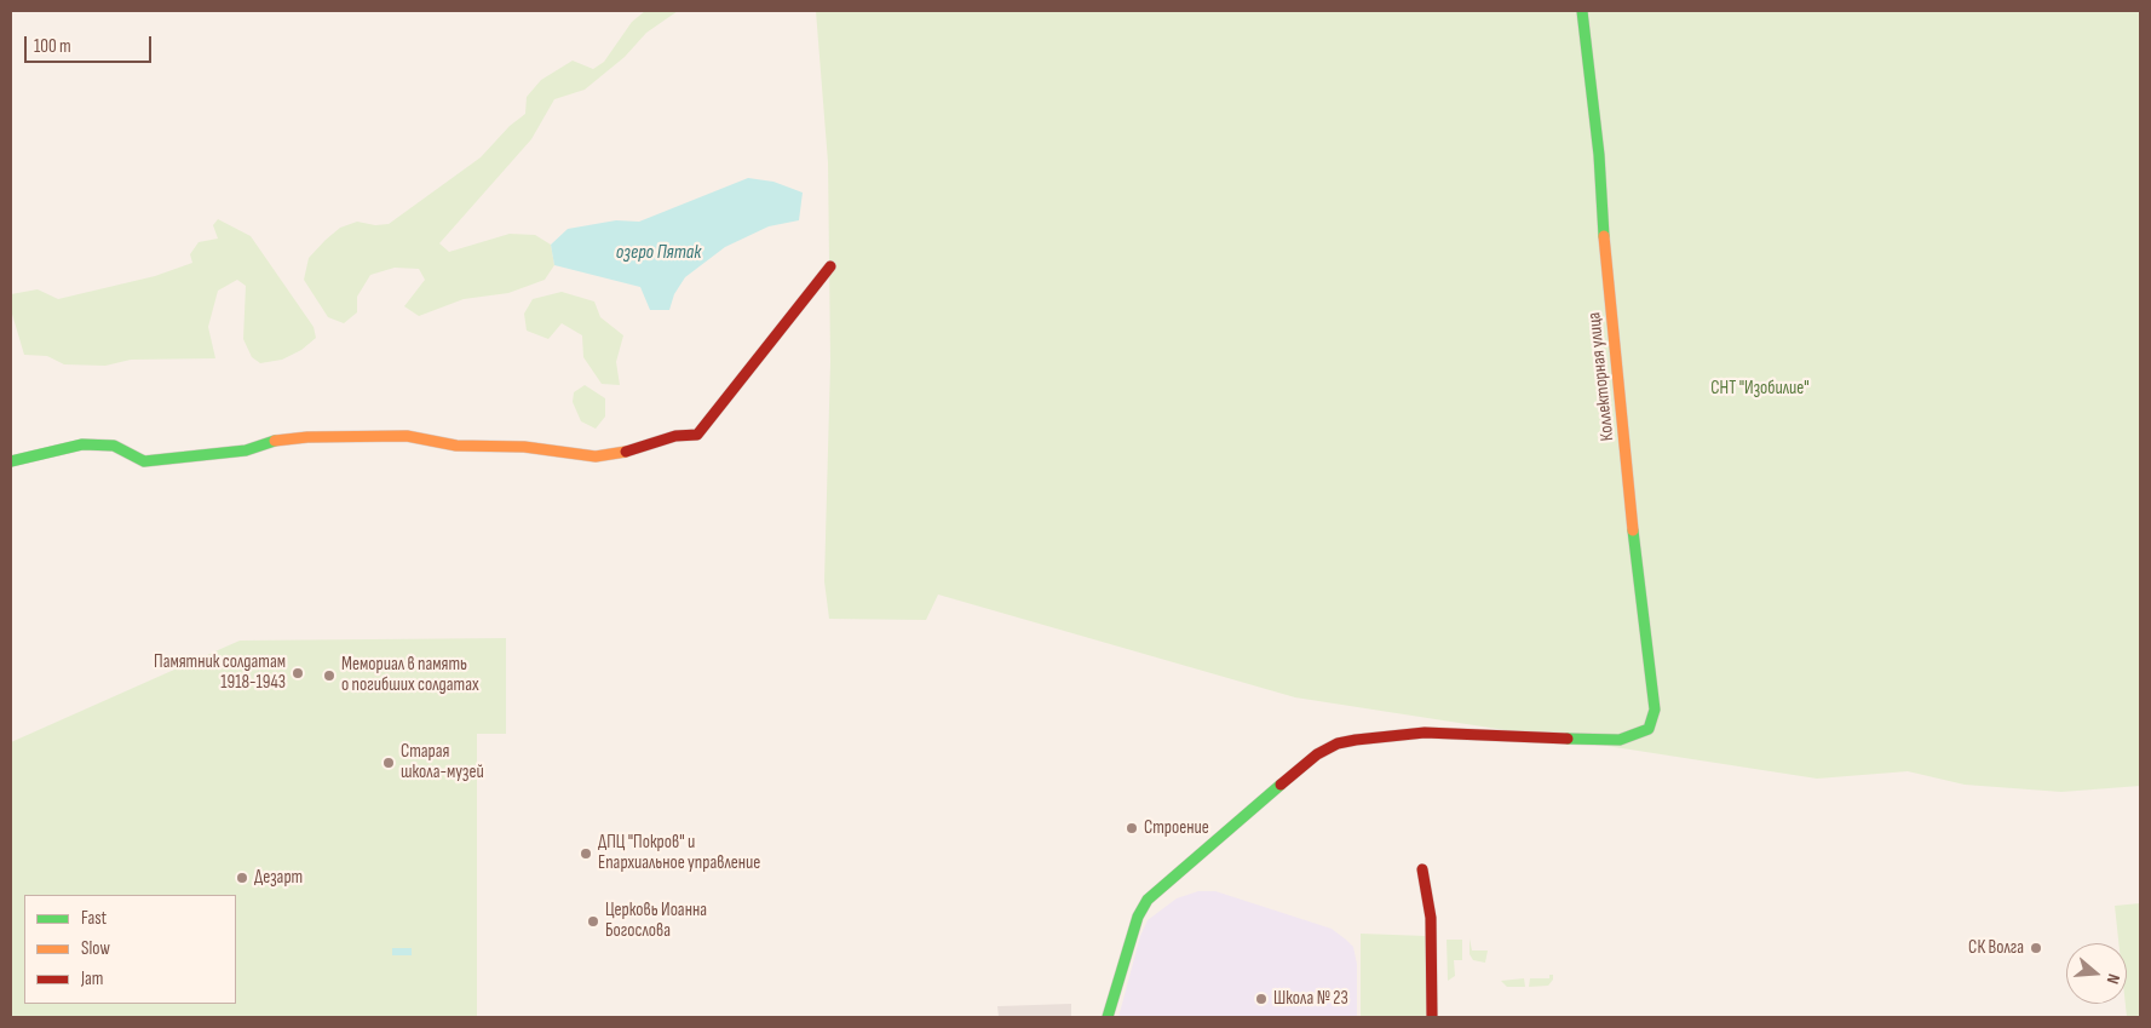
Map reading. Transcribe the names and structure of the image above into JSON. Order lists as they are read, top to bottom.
{
  "streets": {
    "street": ["Коллекторная улица"]
  },
  "water": ["озеро Пятак"],
  "parks": ["СНТ \"Изобилие\""],
  "places": [
    "Памятник солдатам 1918-1943",
    "Мемориал в память о погибших солдатах",
    "Старая школа-музей",
    "Строение",
    "ДПЦ \"Покров\" и Епархиальное управление",
    "Дезарт",
    "Церковь Иоанна Богослова",
    "СК Волга",
    "Школа № 23"
  ],
  "legend": ["Fast", "Slow", "Jam"],
  "scale_bar": "100 m",
  "north": "right"
}
